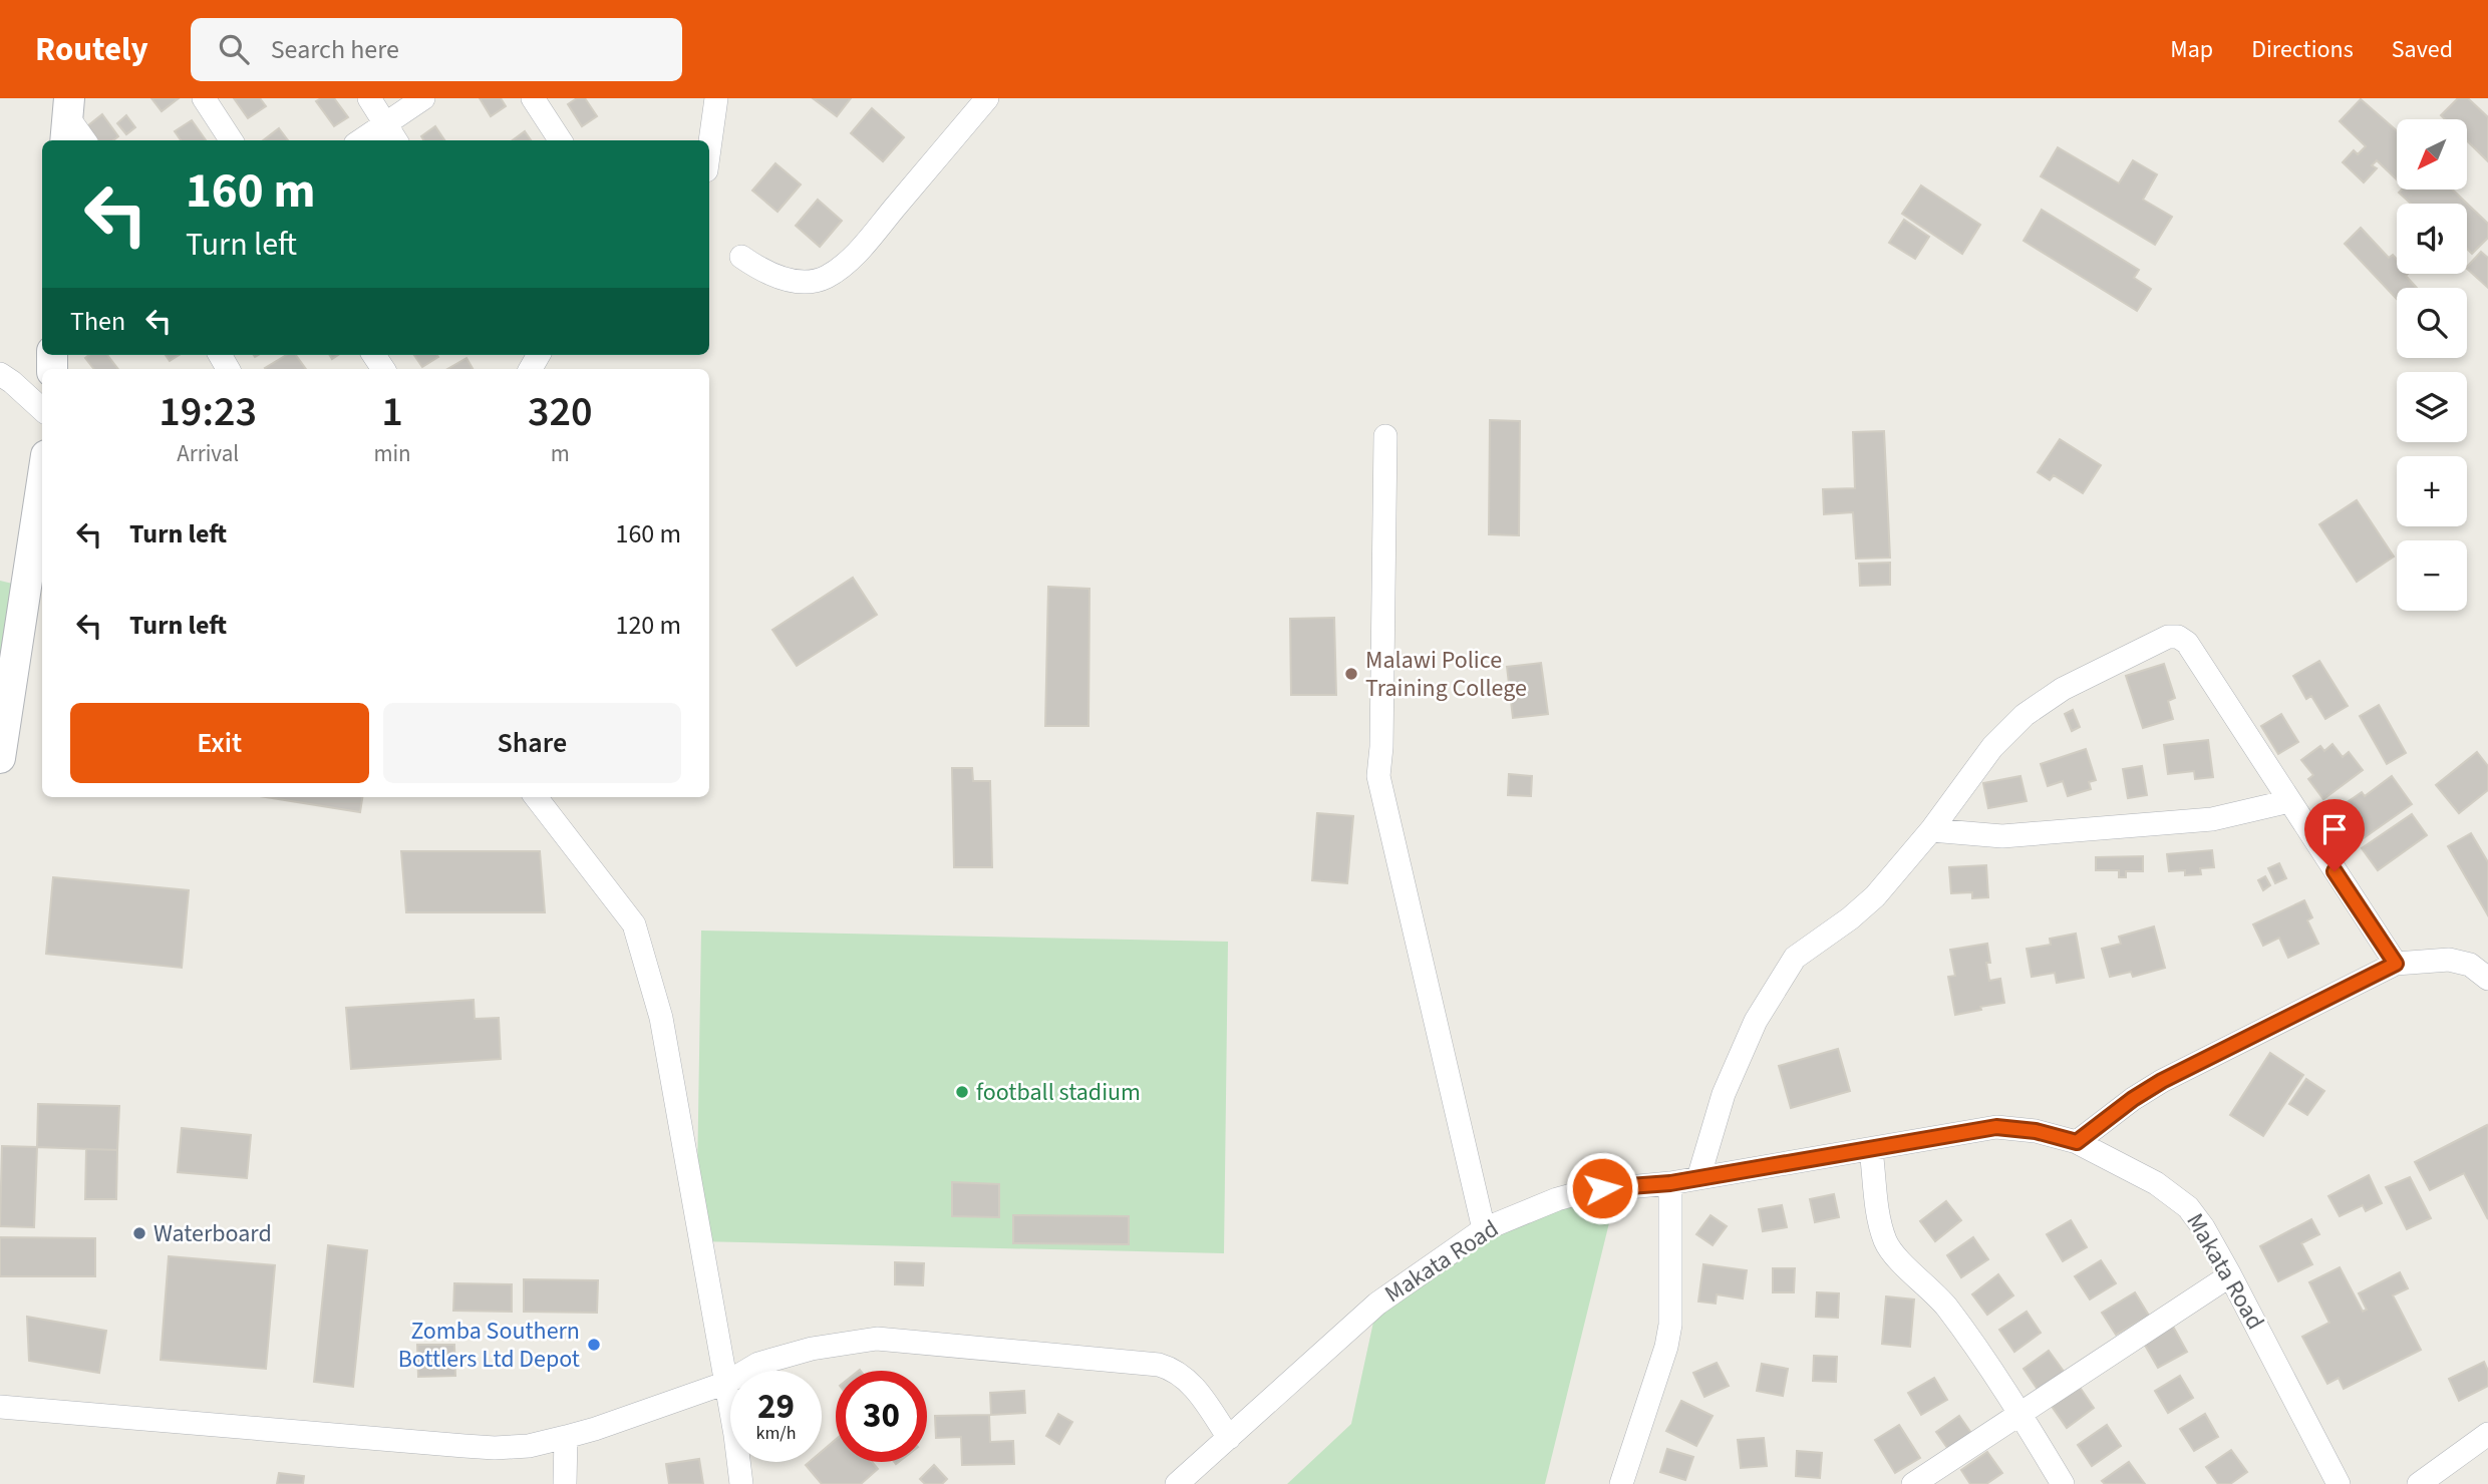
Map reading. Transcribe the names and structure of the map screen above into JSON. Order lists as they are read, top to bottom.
{
  "streets": {
    "street": ["Makata Road"]
  },
  "places": [
    "Malawi Police Training College",
    "football stadium",
    "Waterboard",
    "Zomba Southern Bottlers Ltd Depot"
  ],
  "north": "bottom left",
  "page": {
    "header": "Routely",
    "search": "Search here",
    "nav": ["Map", "Directions", "Saved"],
    "map_buttons": ["+", "−"],
    "turn": ["160 m", "Turn left"],
    "then": "Then",
    "eta": [
      "19:23",
      "Arrival",
      "1",
      "min",
      "320",
      "m"
    ],
    "list": [
      {
        "name": "Turn left",
        "value": "160 m"
      },
      {
        "name": "Turn left",
        "value": "120 m"
      }
    ],
    "buttons": ["Exit", "Share"],
    "speed": "29 km/h",
    "limit": "30"
  }
}
